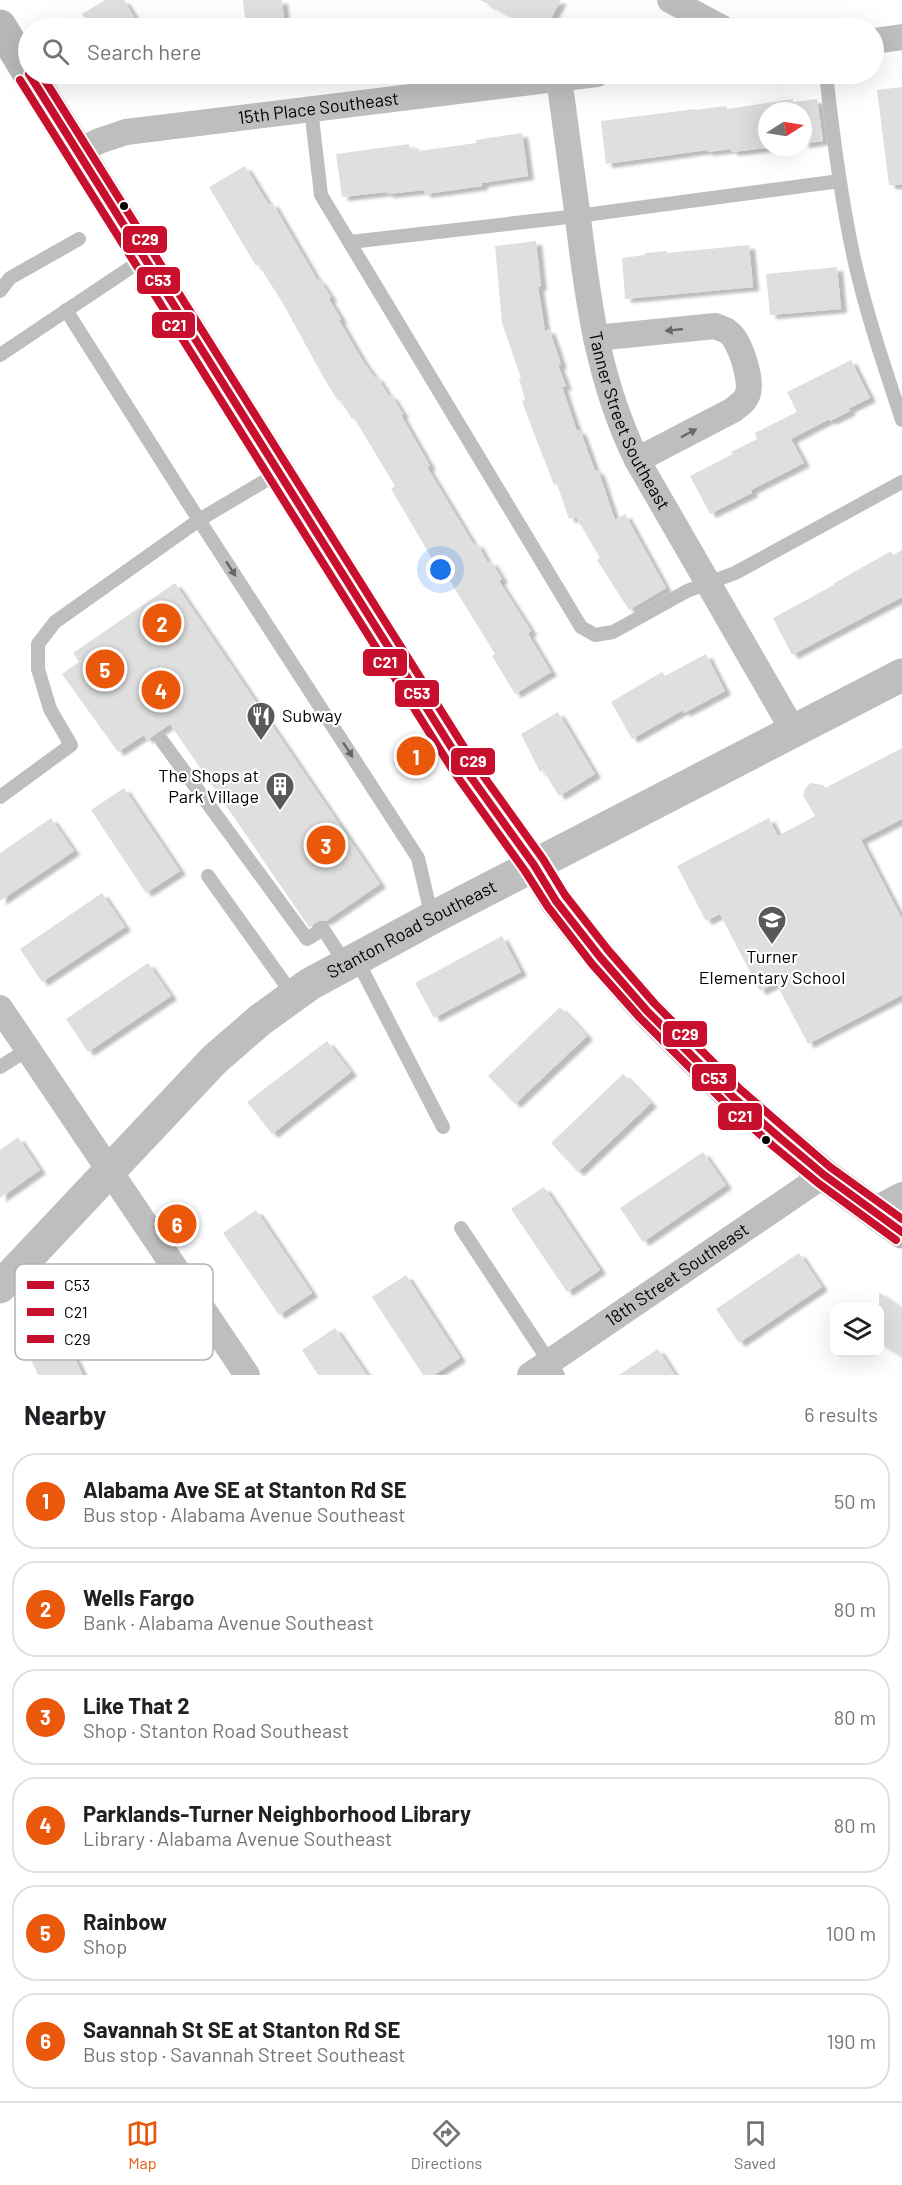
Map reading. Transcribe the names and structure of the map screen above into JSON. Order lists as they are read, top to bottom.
{
  "streets": {
    "street": [
      "15th Place Southeast",
      "Tanner Street Southeast",
      "Stanton Road Southeast",
      "18th Street Southeast"
    ]
  },
  "crossings": [
    ["Tanner Street Southeast", "Stanton Road Southeast"]
  ],
  "places": {
    "restaurant": ["Subway"],
    "building": ["The Shops at Park Village"],
    "school or university": ["Turner Elementary School"]
  },
  "lines": ["transit line C53", "transit line C21", "transit line C29"],
  "legend": ["C53", "C21", "C29"],
  "north": "right",
  "page": {
    "search": "Search here",
    "pins": [
      "2",
      "5",
      "4",
      "1",
      "3",
      "6"
    ],
    "heading": ["Nearby", "6 results"],
    "list": [
      {
        "mark": "1",
        "name": "Alabama Ave SE at Stanton Rd SE",
        "note": "Bus stop · Alabama Avenue Southeast",
        "value": "50 m"
      },
      {
        "mark": "2",
        "name": "Wells Fargo",
        "note": "Bank · Alabama Avenue Southeast",
        "value": "80 m"
      },
      {
        "mark": "3",
        "name": "Like That 2",
        "note": "Shop · Stanton Road Southeast",
        "value": "80 m"
      },
      {
        "mark": "4",
        "name": "Parklands-Turner Neighborhood Library",
        "note": "Library · Alabama Avenue Southeast",
        "value": "80 m"
      },
      {
        "mark": "5",
        "name": "Rainbow",
        "note": "Shop",
        "value": "100 m"
      },
      {
        "mark": "6",
        "name": "Savannah St SE at Stanton Rd SE",
        "note": "Bus stop · Savannah Street Southeast",
        "value": "190 m"
      }
    ],
    "nav": ["Map", "Directions", "Saved"]
  }
}
